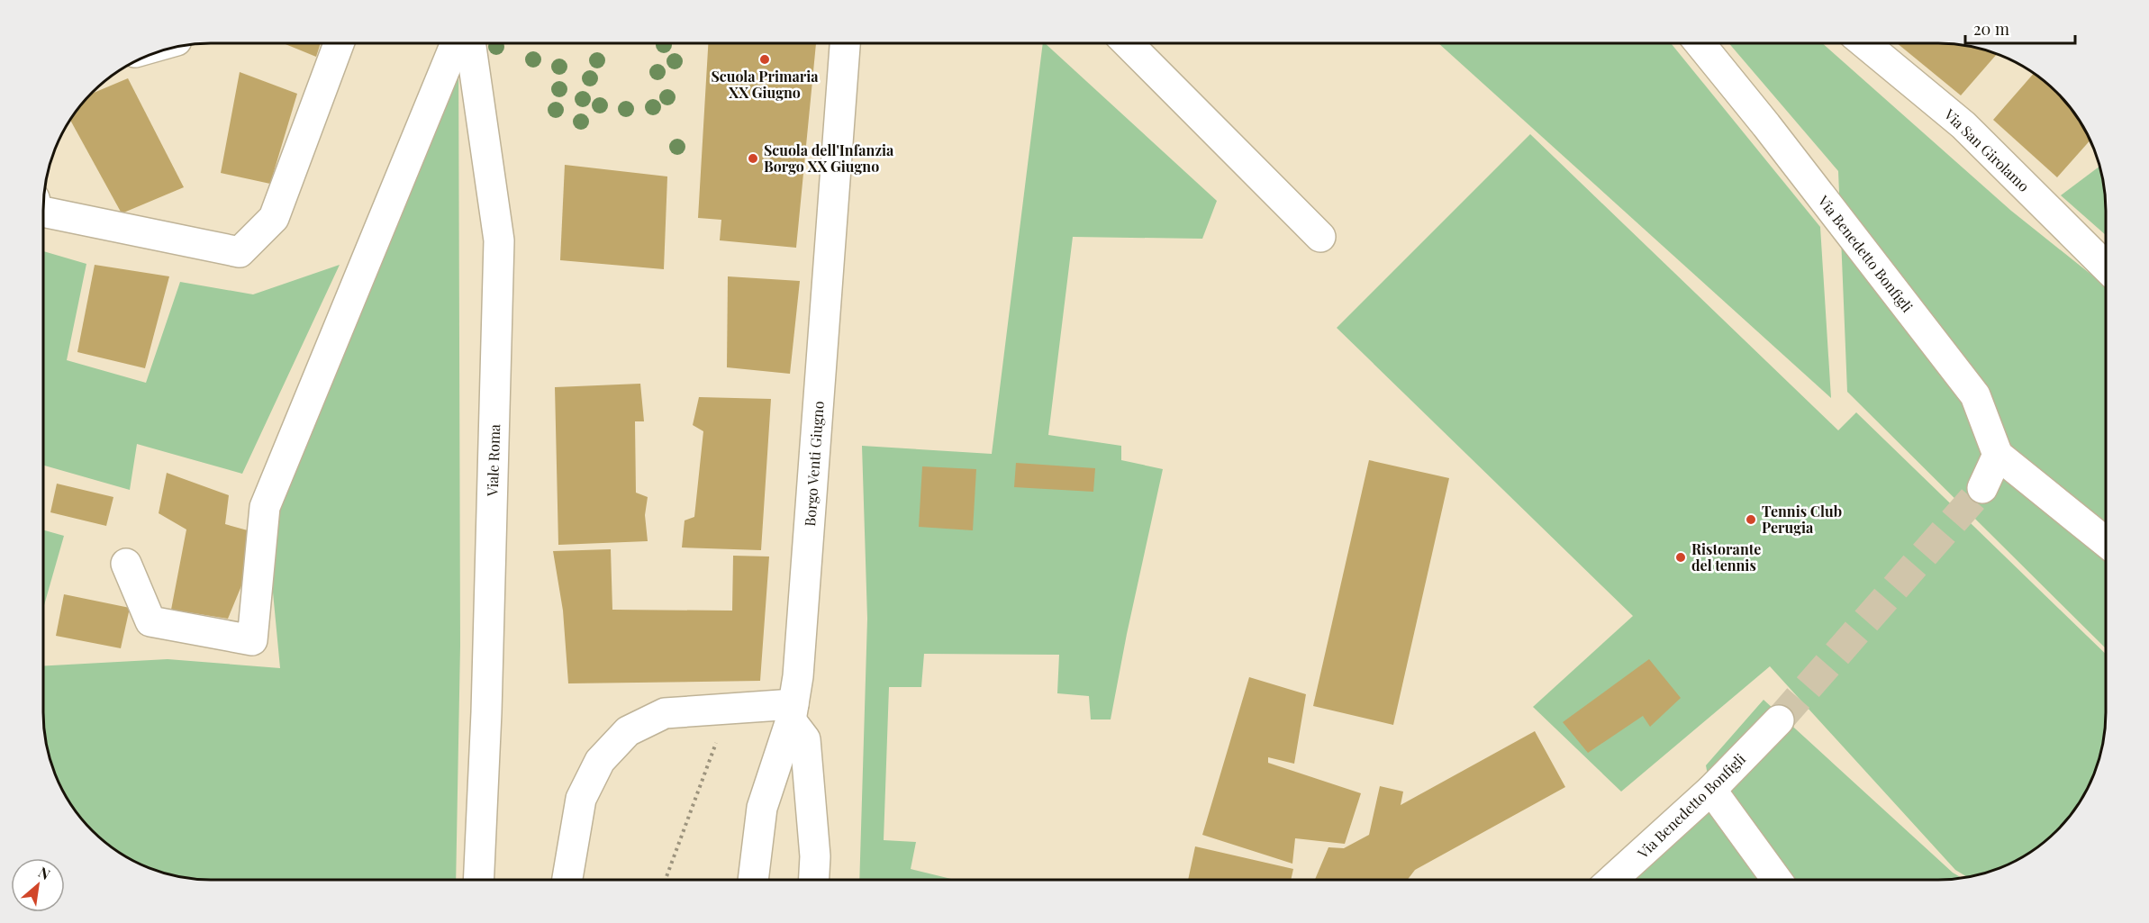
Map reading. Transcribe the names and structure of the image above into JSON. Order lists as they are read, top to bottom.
{
  "streets": {
    "street": [
      "Via San Girolamo",
      "Via Benedetto Bonfigli",
      "Viale Roma",
      "Borgo Venti Giugno"
    ]
  },
  "places": [
    "Scuola Primaria XX Giugno",
    "Scuola dell'Infanzia Borgo XX Giugno",
    "Tennis Club Perugia",
    "Ristorante del tennis"
  ],
  "scale_bar": "20 m",
  "north": "top right"
}
